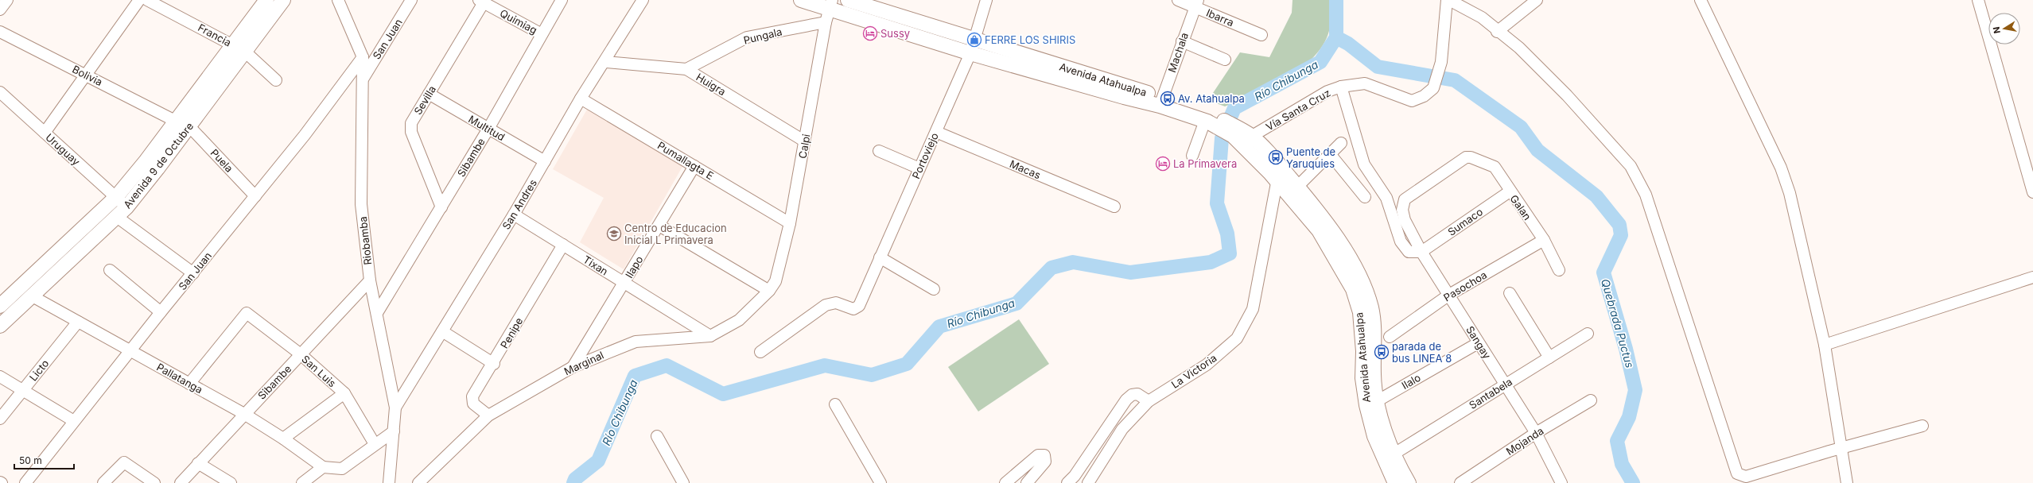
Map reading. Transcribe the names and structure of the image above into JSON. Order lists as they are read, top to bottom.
{
  "streets": {
    "main road": ["Avenida Atahualpa", "Avenida 9 de Octubre"],
    "street": [
      "Ibarra",
      "Quimiag",
      "Francia",
      "Pungala",
      "San Juan",
      "Machala",
      "Bolivia",
      "Huigra",
      "Sevilla",
      "Vía Santa Cruz",
      "Multitud",
      "Calpi",
      "Uruguay",
      "Portoviejo",
      "Sibambe",
      "Puela",
      "Pumallagta E",
      "Macas",
      "San Andres",
      "Galan",
      "Sumaco",
      "Riobamba",
      "Tixan",
      "Ilapo",
      "Pasochoa",
      "Penipe",
      "Sangay",
      "Marginal",
      "Licto",
      "San Luis",
      "La Victoria",
      "Pallatanga",
      "Ilalo",
      "Santabela",
      "Mojanda"
    ]
  },
  "crossings": [
    ["Ibarra", "Machala"],
    ["Quimiag", "Sevilla"],
    ["Quimiag", "Sibambe"],
    ["Francia", "Avenida 9 de Octubre"],
    ["Pungala", "Huigra"],
    ["Pungala", "Calpi"],
    ["San Juan", "Uruguay"],
    ["San Juan", "Puela"],
    ["San Juan", "Riobamba"],
    ["San Juan", "Pallatanga"],
    ["Machala", "Avenida Atahualpa"],
    ["Bolivia", "Avenida 9 de Octubre"],
    ["Avenida Atahualpa", "Vía Santa Cruz"],
    ["Avenida Atahualpa", "Calpi"],
    ["Avenida Atahualpa", "Portoviejo"],
    ["Avenida Atahualpa", "La Victoria"],
    ["Avenida Atahualpa", "Ilalo"],
    ["Avenida Atahualpa", "Santabela"],
    ["Huigra", "Calpi"],
    ["Huigra", "San Andres"],
    ["Sevilla", "Multitud"],
    ["Sevilla", "Sibambe"],
    ["Multitud", "Sibambe"],
    ["Multitud", "San Andres"],
    ["Calpi", "Pumallagta E"],
    ["Calpi", "Marginal"],
    ["Uruguay", "Avenida 9 de Octubre"],
    ["Portoviejo", "Macas"],
    ["Sibambe", "Riobamba"],
    ["Sibambe", "San Luis"],
    ["Sibambe", "Pallatanga"],
    ["Puela", "Avenida 9 de Octubre"],
    ["Pumallagta E", "San Andres"],
    ["Pumallagta E", "Ilapo"],
    ["Avenida 9 de Octubre", "Pallatanga"],
    ["San Andres", "Riobamba"],
    ["San Andres", "Tixan"],
    ["Galan", "Sumaco"],
    ["Galan", "Pasochoa"],
    ["Galan", "Sangay"],
    ["Sumaco", "Sangay"],
    ["Tixan", "Ilapo"],
    ["Tixan", "Penipe"],
    ["Tixan", "Marginal"],
    ["Ilapo", "Marginal"],
    ["Pasochoa", "Sangay"],
    ["Penipe", "Marginal"],
    ["Sangay", "Ilalo"],
    ["Sangay", "Santabela"],
    ["Sangay", "Mojanda"],
    ["Licto", "Pallatanga"],
    ["San Luis", "Pallatanga"]
  ],
  "water": ["Río Chibunga", "Quebrada Puctus"],
  "places": {
    "hotel": ["Sussy", "La Primavera"],
    "shop": ["FERRE LOS SHIRIS"],
    "bus stop": ["Av. Atahualpa", "Puente de Yaruquies", "parada de bus LINEA 8"],
    "school or university": ["Centro de Educacion Inicial L Primavera"]
  },
  "scale_bar": "50 m",
  "north": "left"
}
